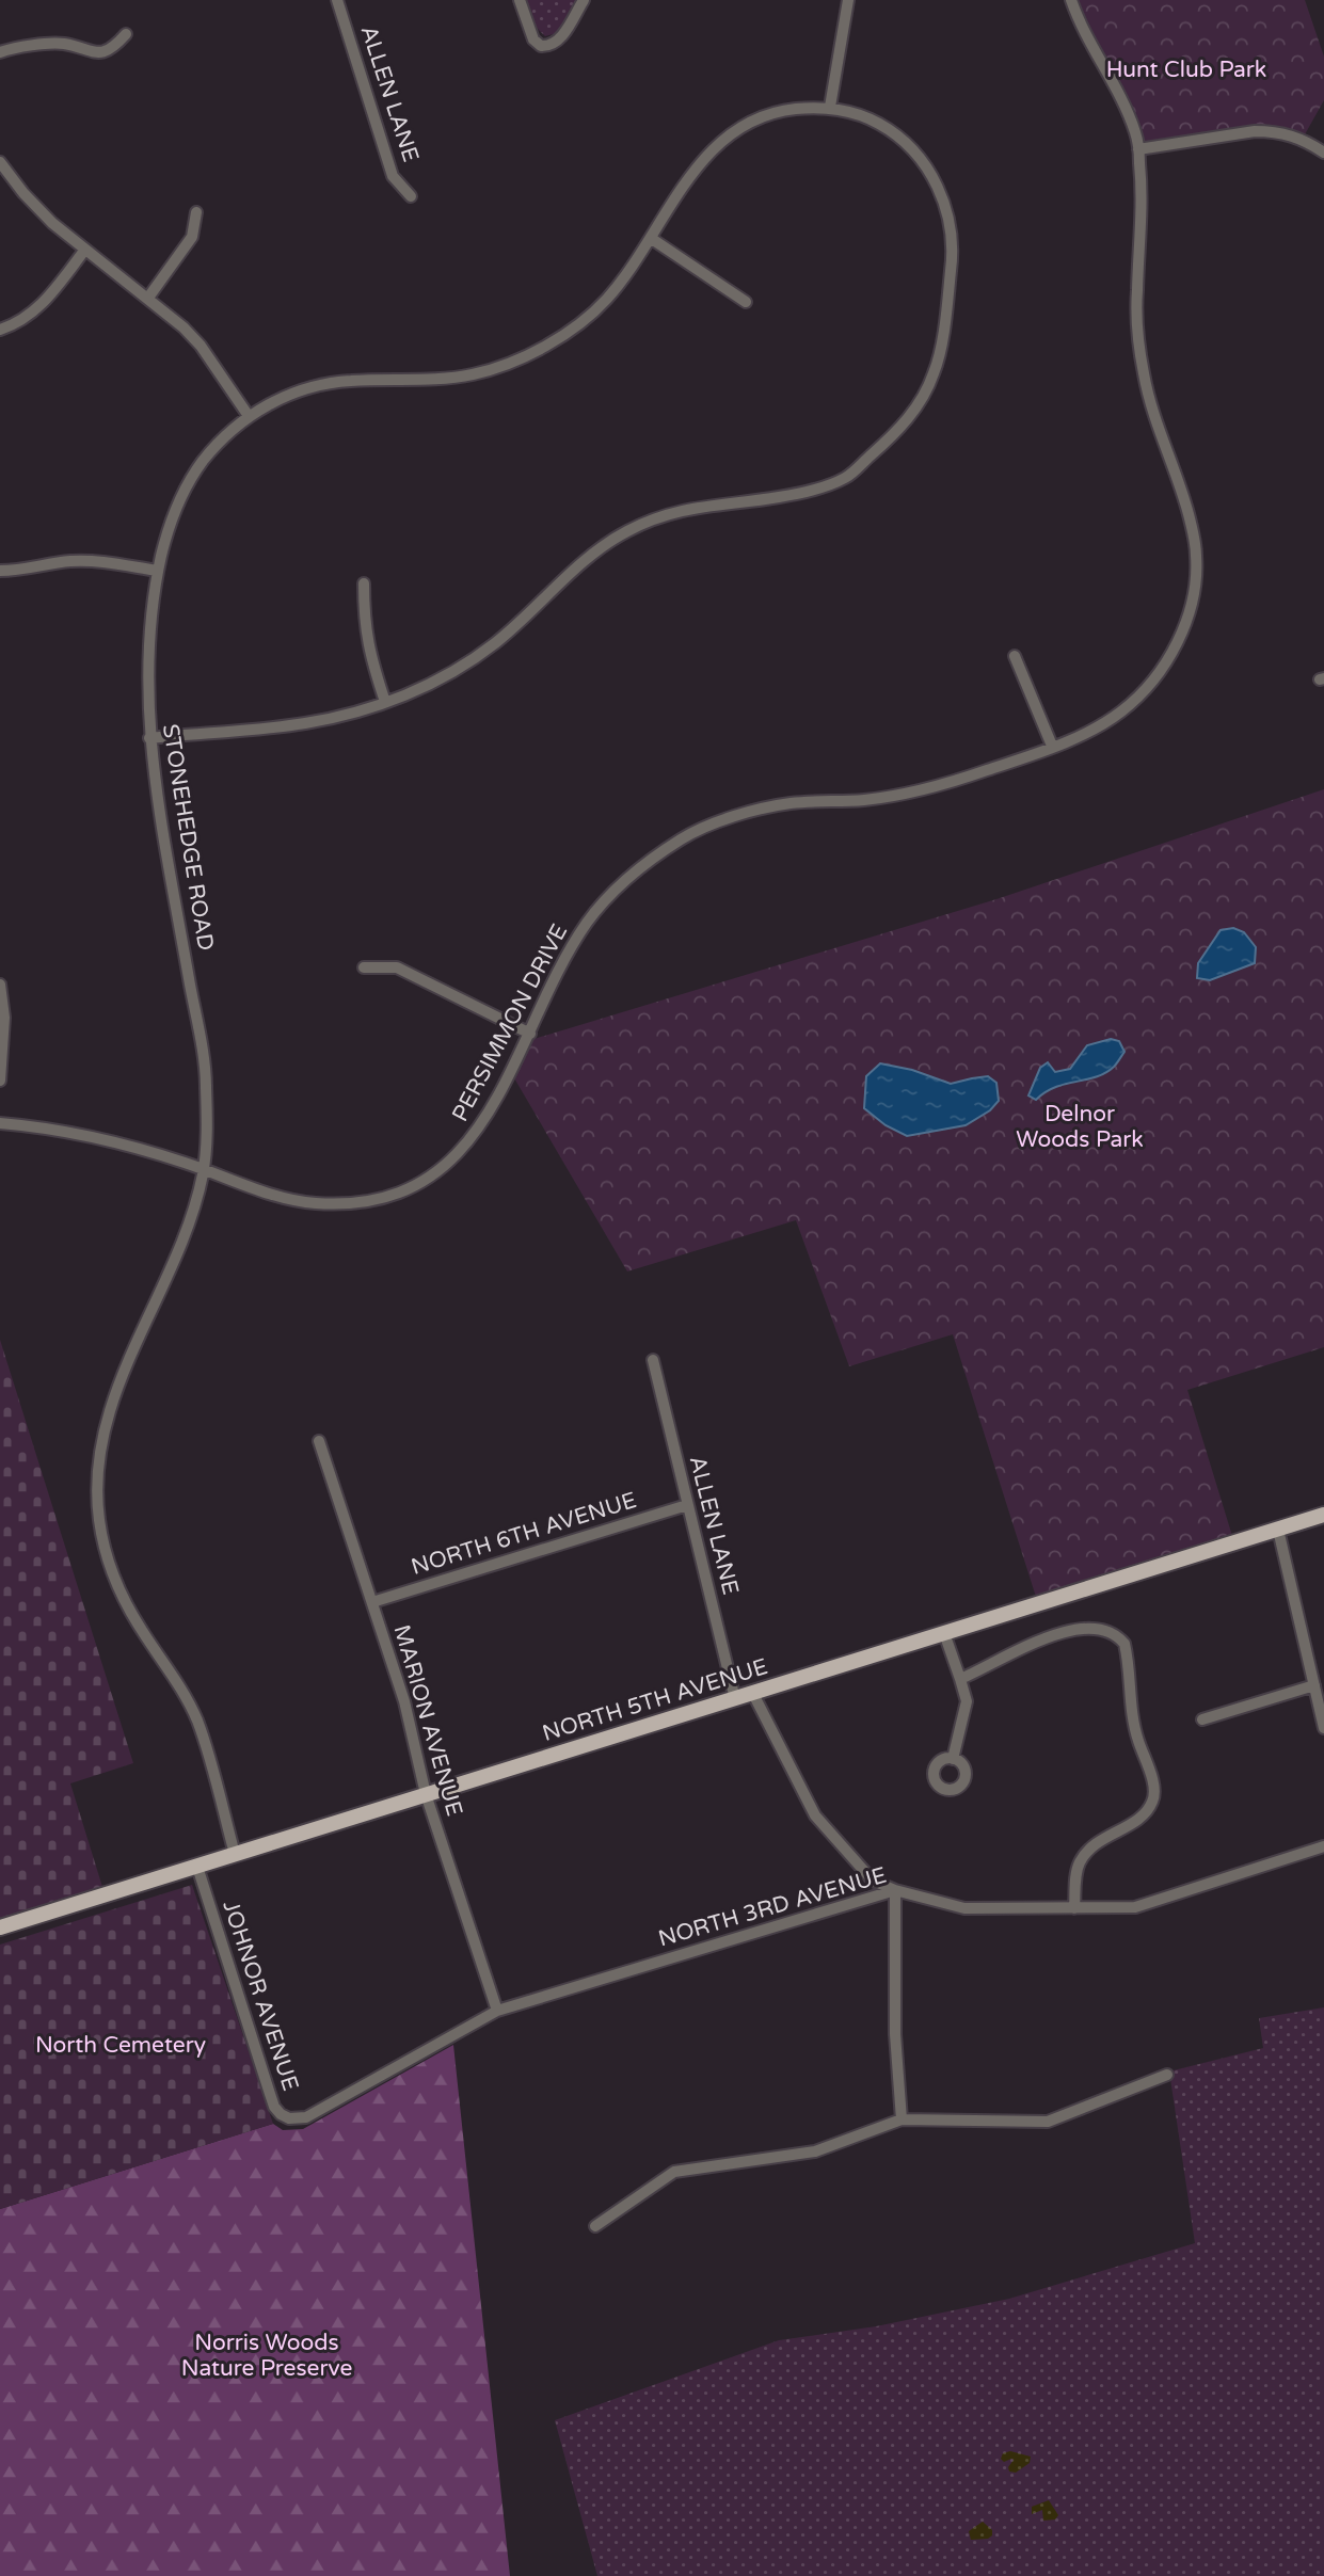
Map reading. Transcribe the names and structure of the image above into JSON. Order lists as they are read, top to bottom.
{
  "streets": {
    "main road": ["NORTH 5TH AVENUE"],
    "street": [
      "ALLEN LANE",
      "STONEHEDGE ROAD",
      "PERSIMMON DRIVE",
      "NORTH 6TH AVENUE",
      "MARION AVENUE",
      "NORTH 3RD AVENUE",
      "JOHNOR AVENUE"
    ]
  },
  "crossings": [
    ["ALLEN LANE", "NORTH 6TH AVENUE"],
    ["ALLEN LANE", "NORTH 5TH AVENUE"],
    ["STONEHEDGE ROAD", "PERSIMMON DRIVE"],
    ["STONEHEDGE ROAD", "NORTH 5TH AVENUE"],
    ["NORTH 6TH AVENUE", "MARION AVENUE"],
    ["NORTH 5TH AVENUE", "MARION AVENUE"],
    ["NORTH 5TH AVENUE", "JOHNOR AVENUE"],
    ["MARION AVENUE", "NORTH 3RD AVENUE"],
    ["MARION AVENUE", "JOHNOR AVENUE"],
    ["NORTH 3RD AVENUE", "JOHNOR AVENUE"]
  ],
  "parks": [
    "Hunt Club Park",
    "Delnor Woods Park",
    "North Cemetery",
    "Norris Woods Nature Preserve"
  ]
}
